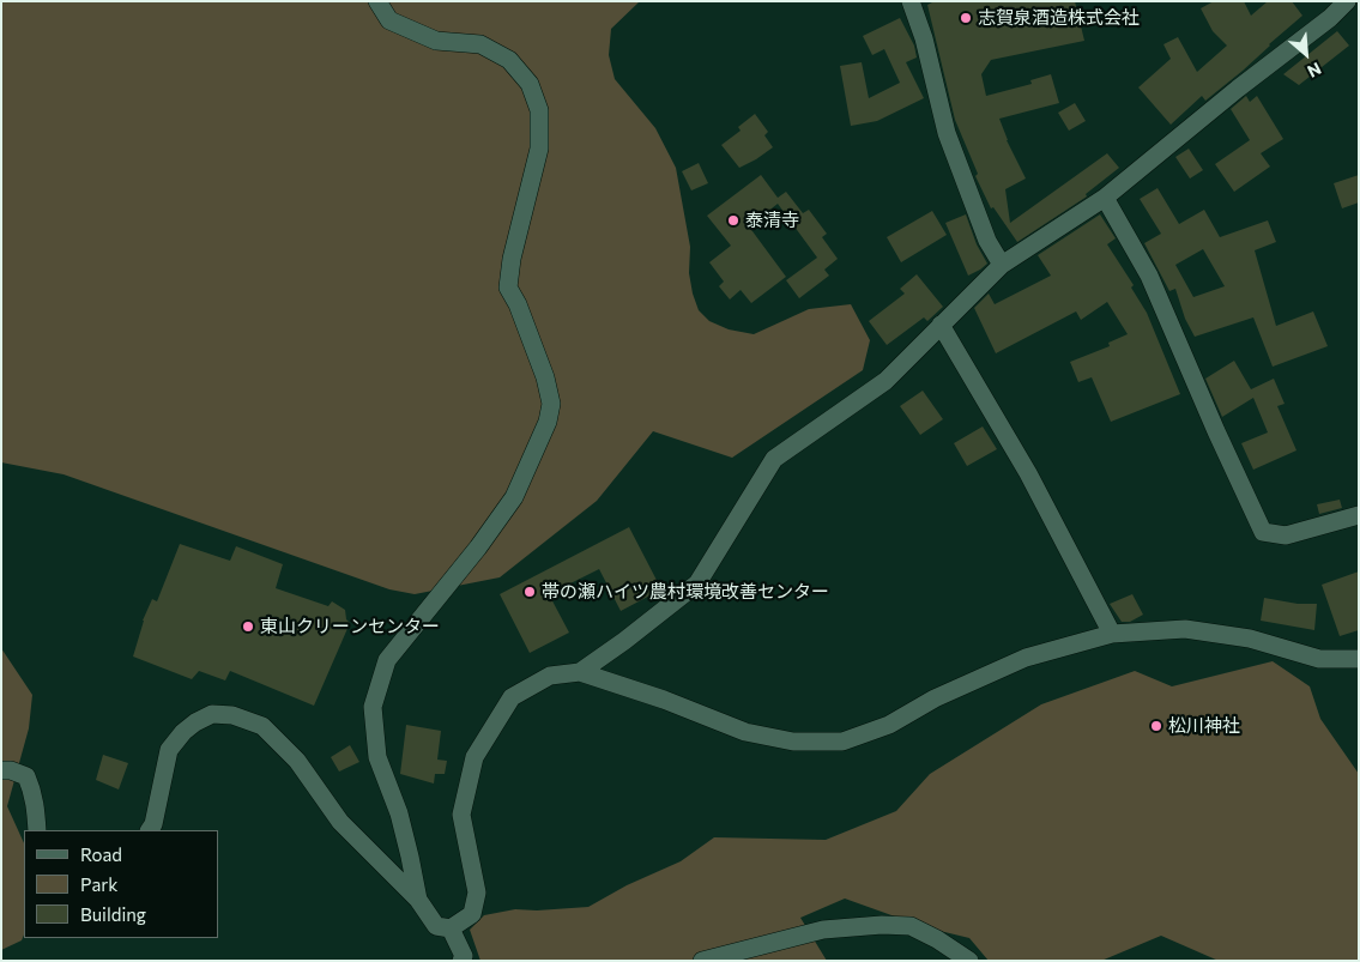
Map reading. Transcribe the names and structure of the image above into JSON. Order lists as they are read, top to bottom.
{
  "places": [
    "志賀泉酒造株式会社",
    "泰清寺",
    "帯の瀬ハイツ農村環境改善センター",
    "東山クリーンセンター",
    "松川神社"
  ],
  "legend": ["Road", "Park", "Building"],
  "north": "bottom right"
}
